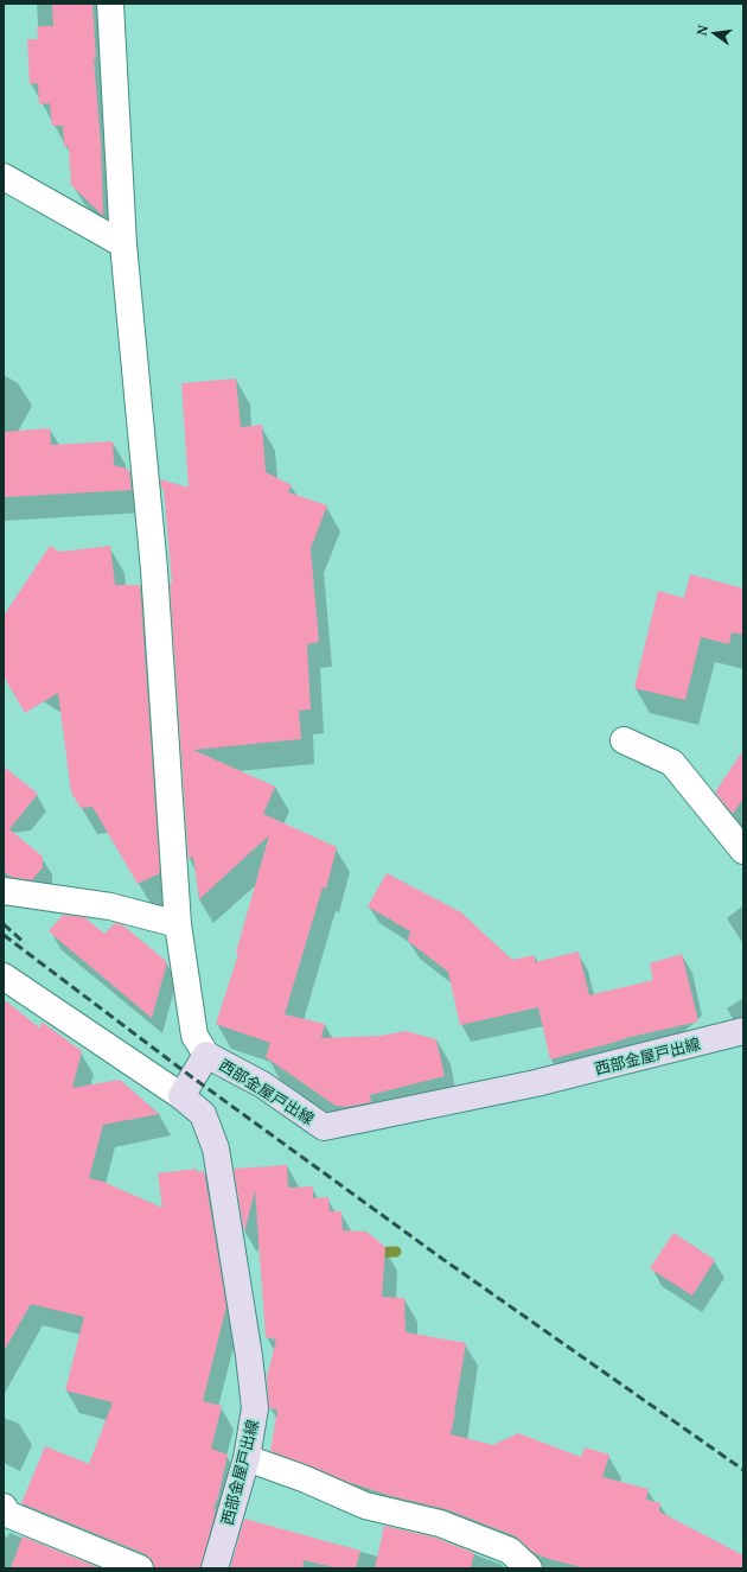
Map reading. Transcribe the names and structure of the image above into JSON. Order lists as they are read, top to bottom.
{
  "streets": {
    "main road": ["西部金屋戸出線"]
  },
  "north": "left"
}
